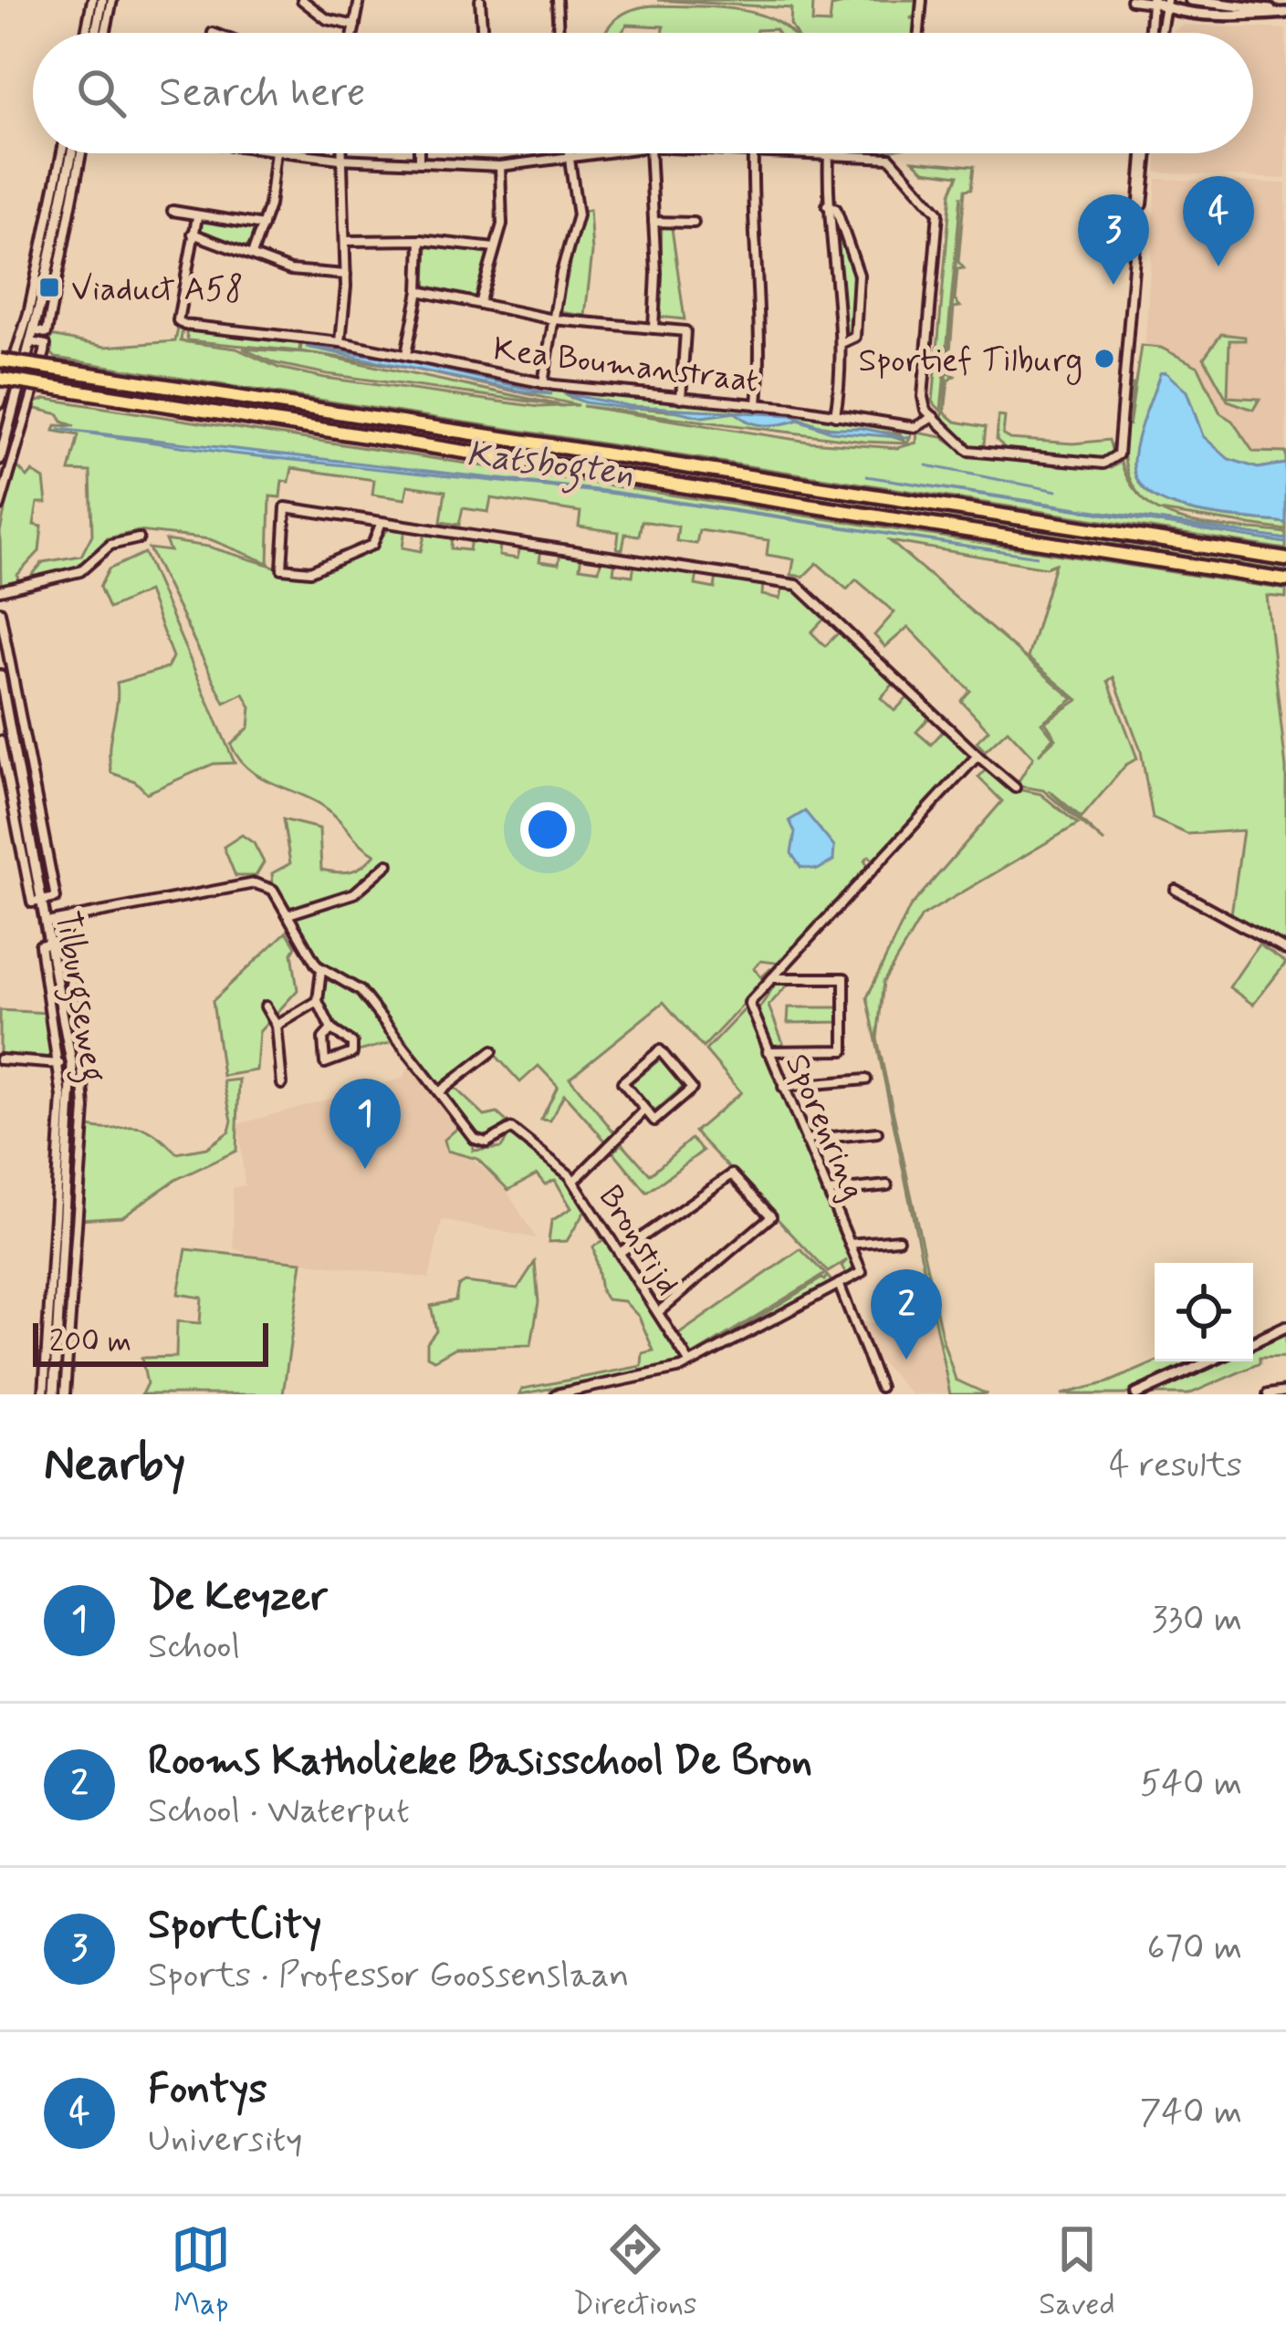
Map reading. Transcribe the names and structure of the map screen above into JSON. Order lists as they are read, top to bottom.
{
  "streets": {
    "street": [
      "Kea Boumanstraat",
      "Tilburgseweg",
      "Sporenring",
      "Bronstijd"
    ]
  },
  "water": ["Katsbogten"],
  "places": {
    "transit": ["Viaduct A58"],
    "other": ["Sportief Tilburg"]
  },
  "scale_bar": "200 m",
  "page": {
    "search": "Search here",
    "pins": [
      "4",
      "3",
      "1",
      "2"
    ],
    "scale": "200 m",
    "heading": ["Nearby", "4 results"],
    "list": [
      {
        "mark": "1",
        "name": "De Keyzer",
        "note": "School",
        "value": "330 m"
      },
      {
        "mark": "2",
        "name": "Rooms Katholieke Basisschool De Bron",
        "note": "School · Waterput",
        "value": "540 m"
      },
      {
        "mark": "3",
        "name": "SportCity",
        "note": "Sports · Professor Goossenslaan",
        "value": "670 m"
      },
      {
        "mark": "4",
        "name": "Fontys",
        "note": "University",
        "value": "740 m"
      }
    ],
    "nav": ["Map", "Directions", "Saved"]
  }
}
